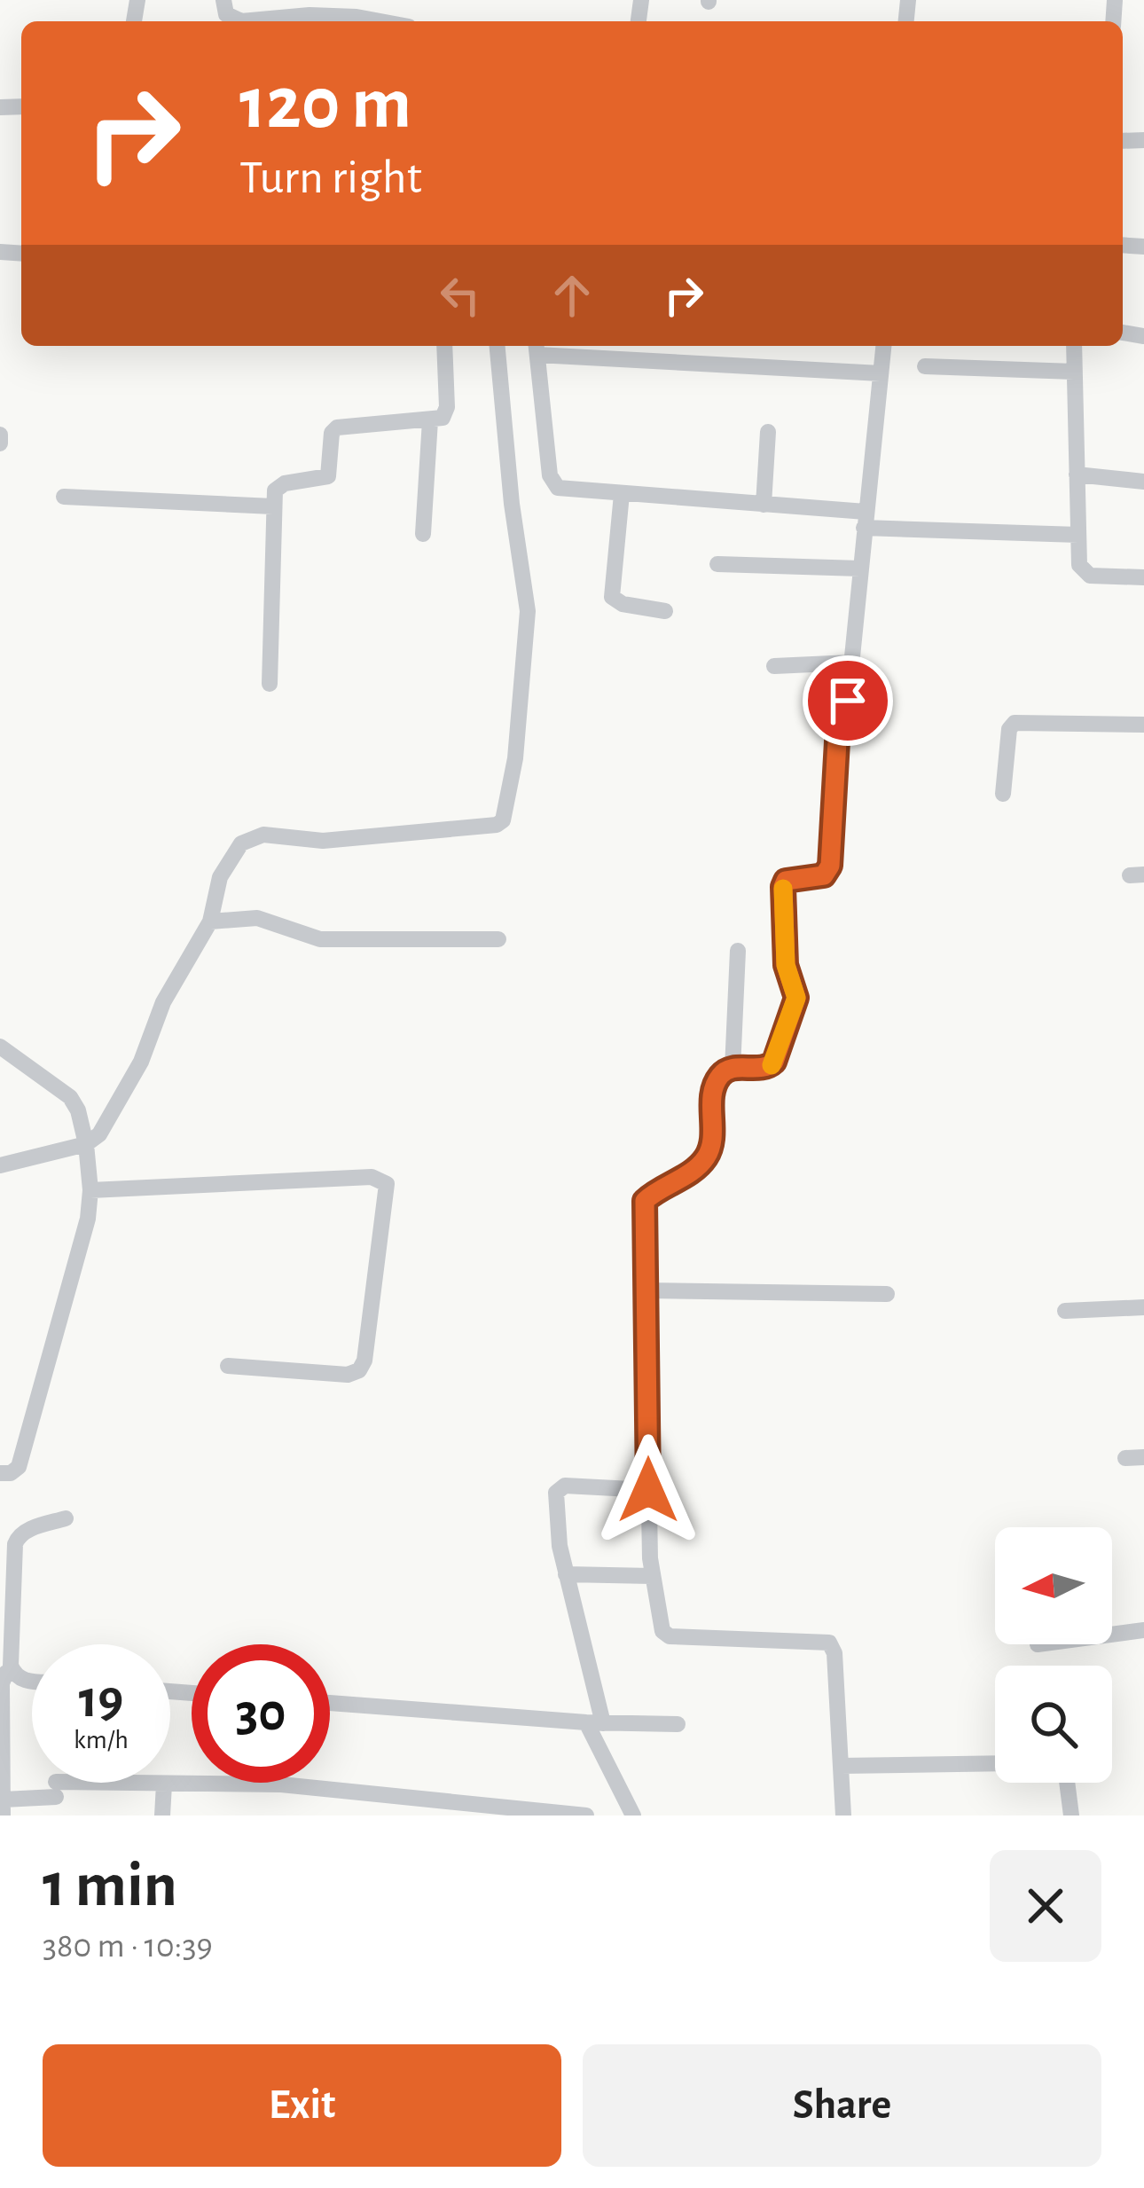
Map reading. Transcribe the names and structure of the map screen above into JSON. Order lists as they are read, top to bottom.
{
  "north": "left",
  "page": {
    "turn": ["120 m", "Turn right"],
    "speed": "19 km/h",
    "limit": "30",
    "heading": ["1 min", "380 m · 10:39"],
    "buttons": ["Exit", "Share"]
  }
}
